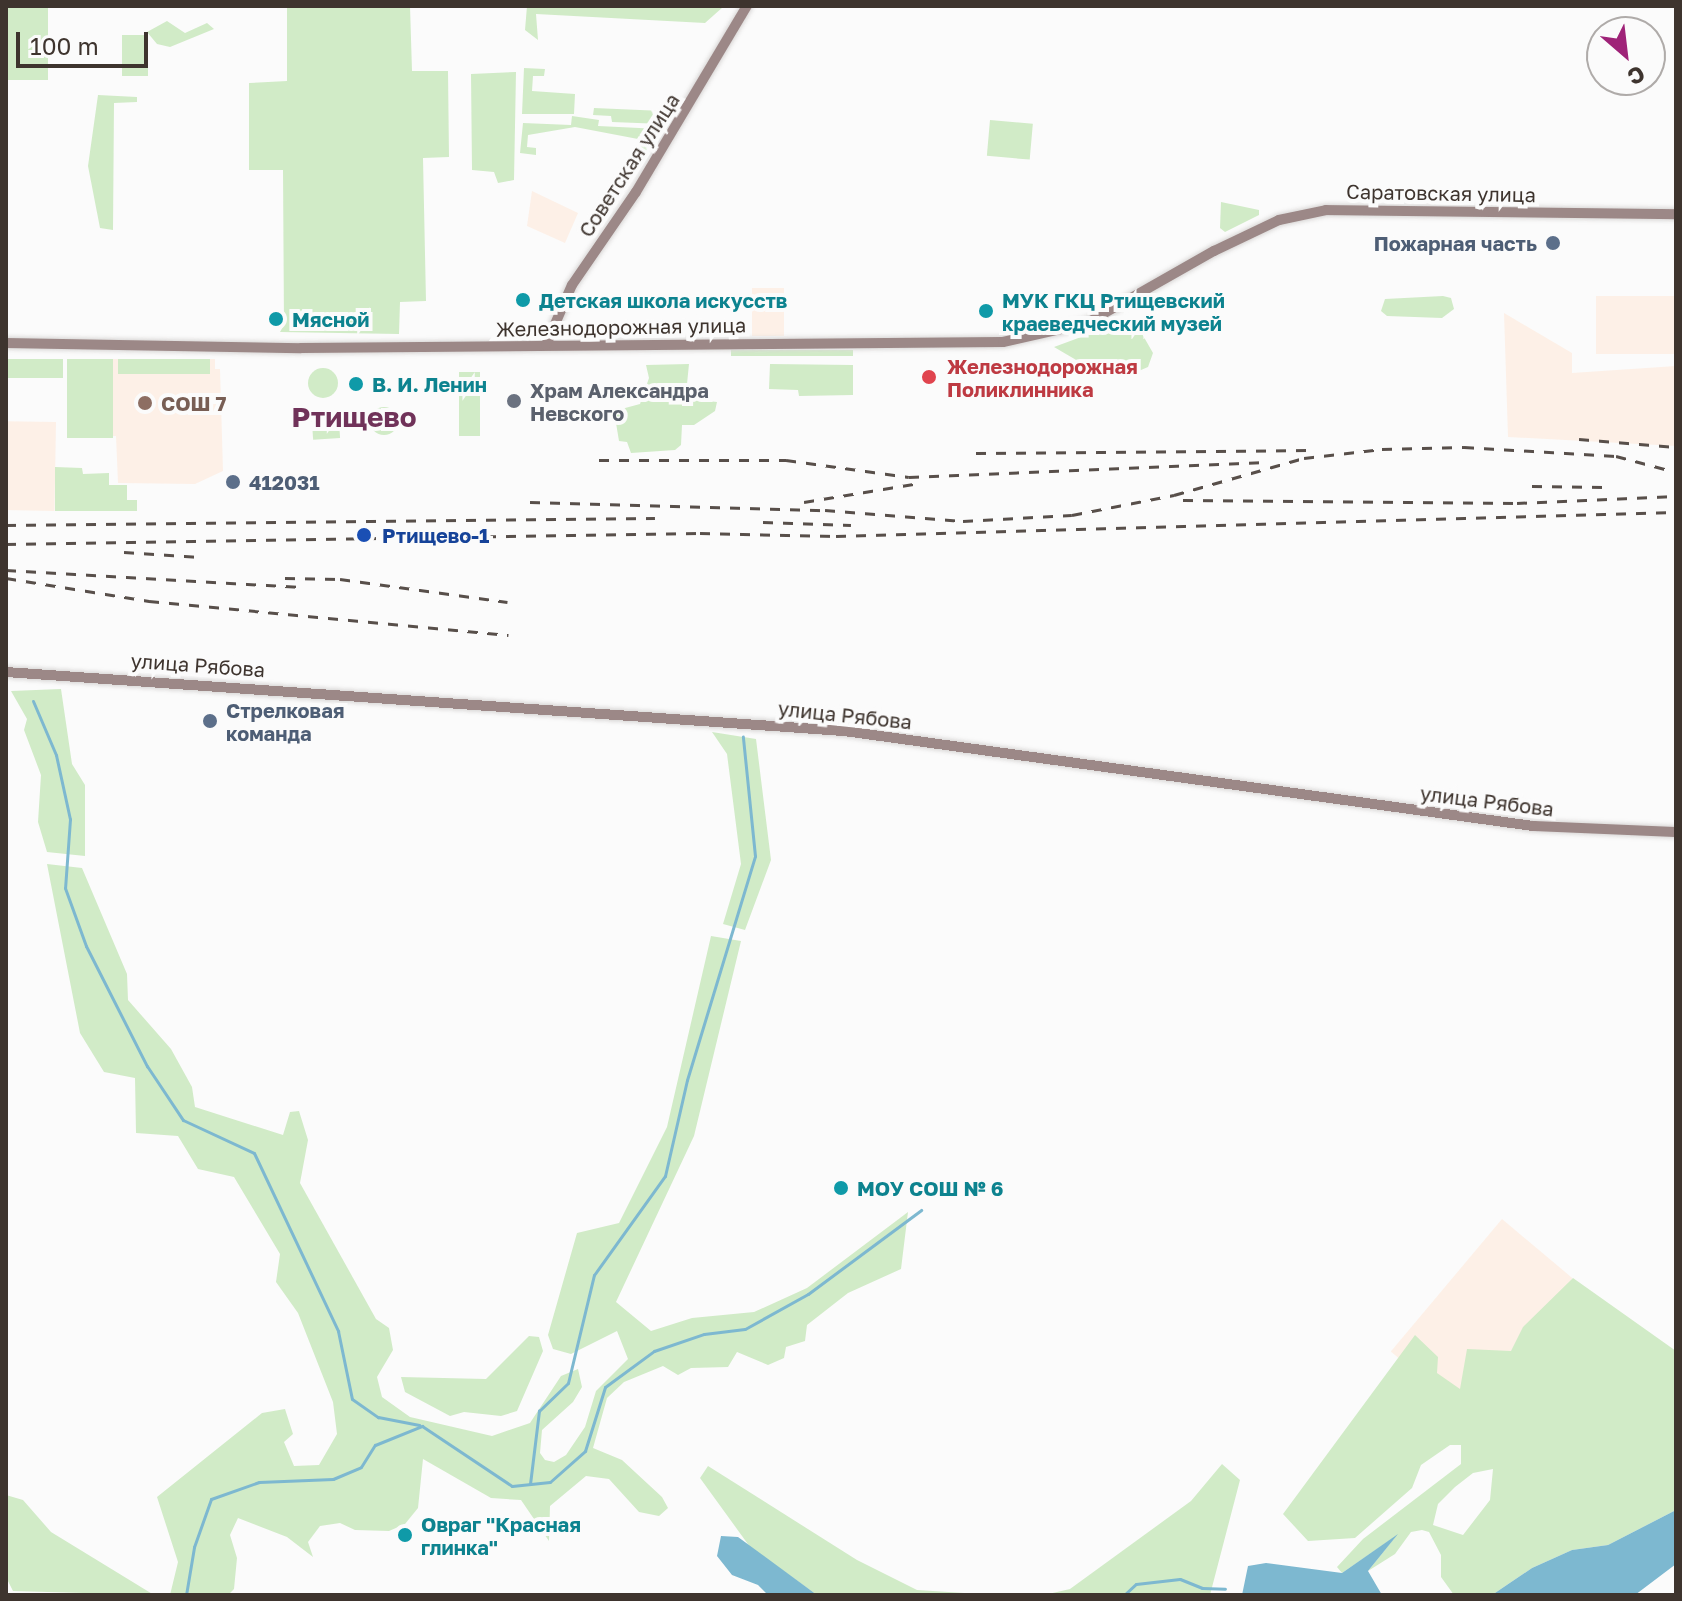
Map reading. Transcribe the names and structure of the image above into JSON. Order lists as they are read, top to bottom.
{
  "streets": {
    "street": [
      "Советская улица",
      "Саратовская улица",
      "Железнодорожная улица",
      "улица Рябова"
    ]
  },
  "crossings": [
    ["Советская улица", "Железнодорожная улица"],
    ["Саратовская улица", "Железнодорожная улица"]
  ],
  "districts": ["Ртищево"],
  "places": [
    "Пожарная часть",
    "Детская школа искусств",
    "МУК ГКЦ Ртищевский краеведческий музей",
    "Мясной",
    "Железнодорожная Поликлинника",
    "В. И. Ленин",
    "Храм Александра Невского",
    "СОШ 7",
    "412031",
    "Ртищево-1",
    "Стрелковая команда",
    "МОУ СОШ № 6",
    "Овраг \"Красная глинка\""
  ],
  "scale_bar": "100 m",
  "north": "bottom right"
}
